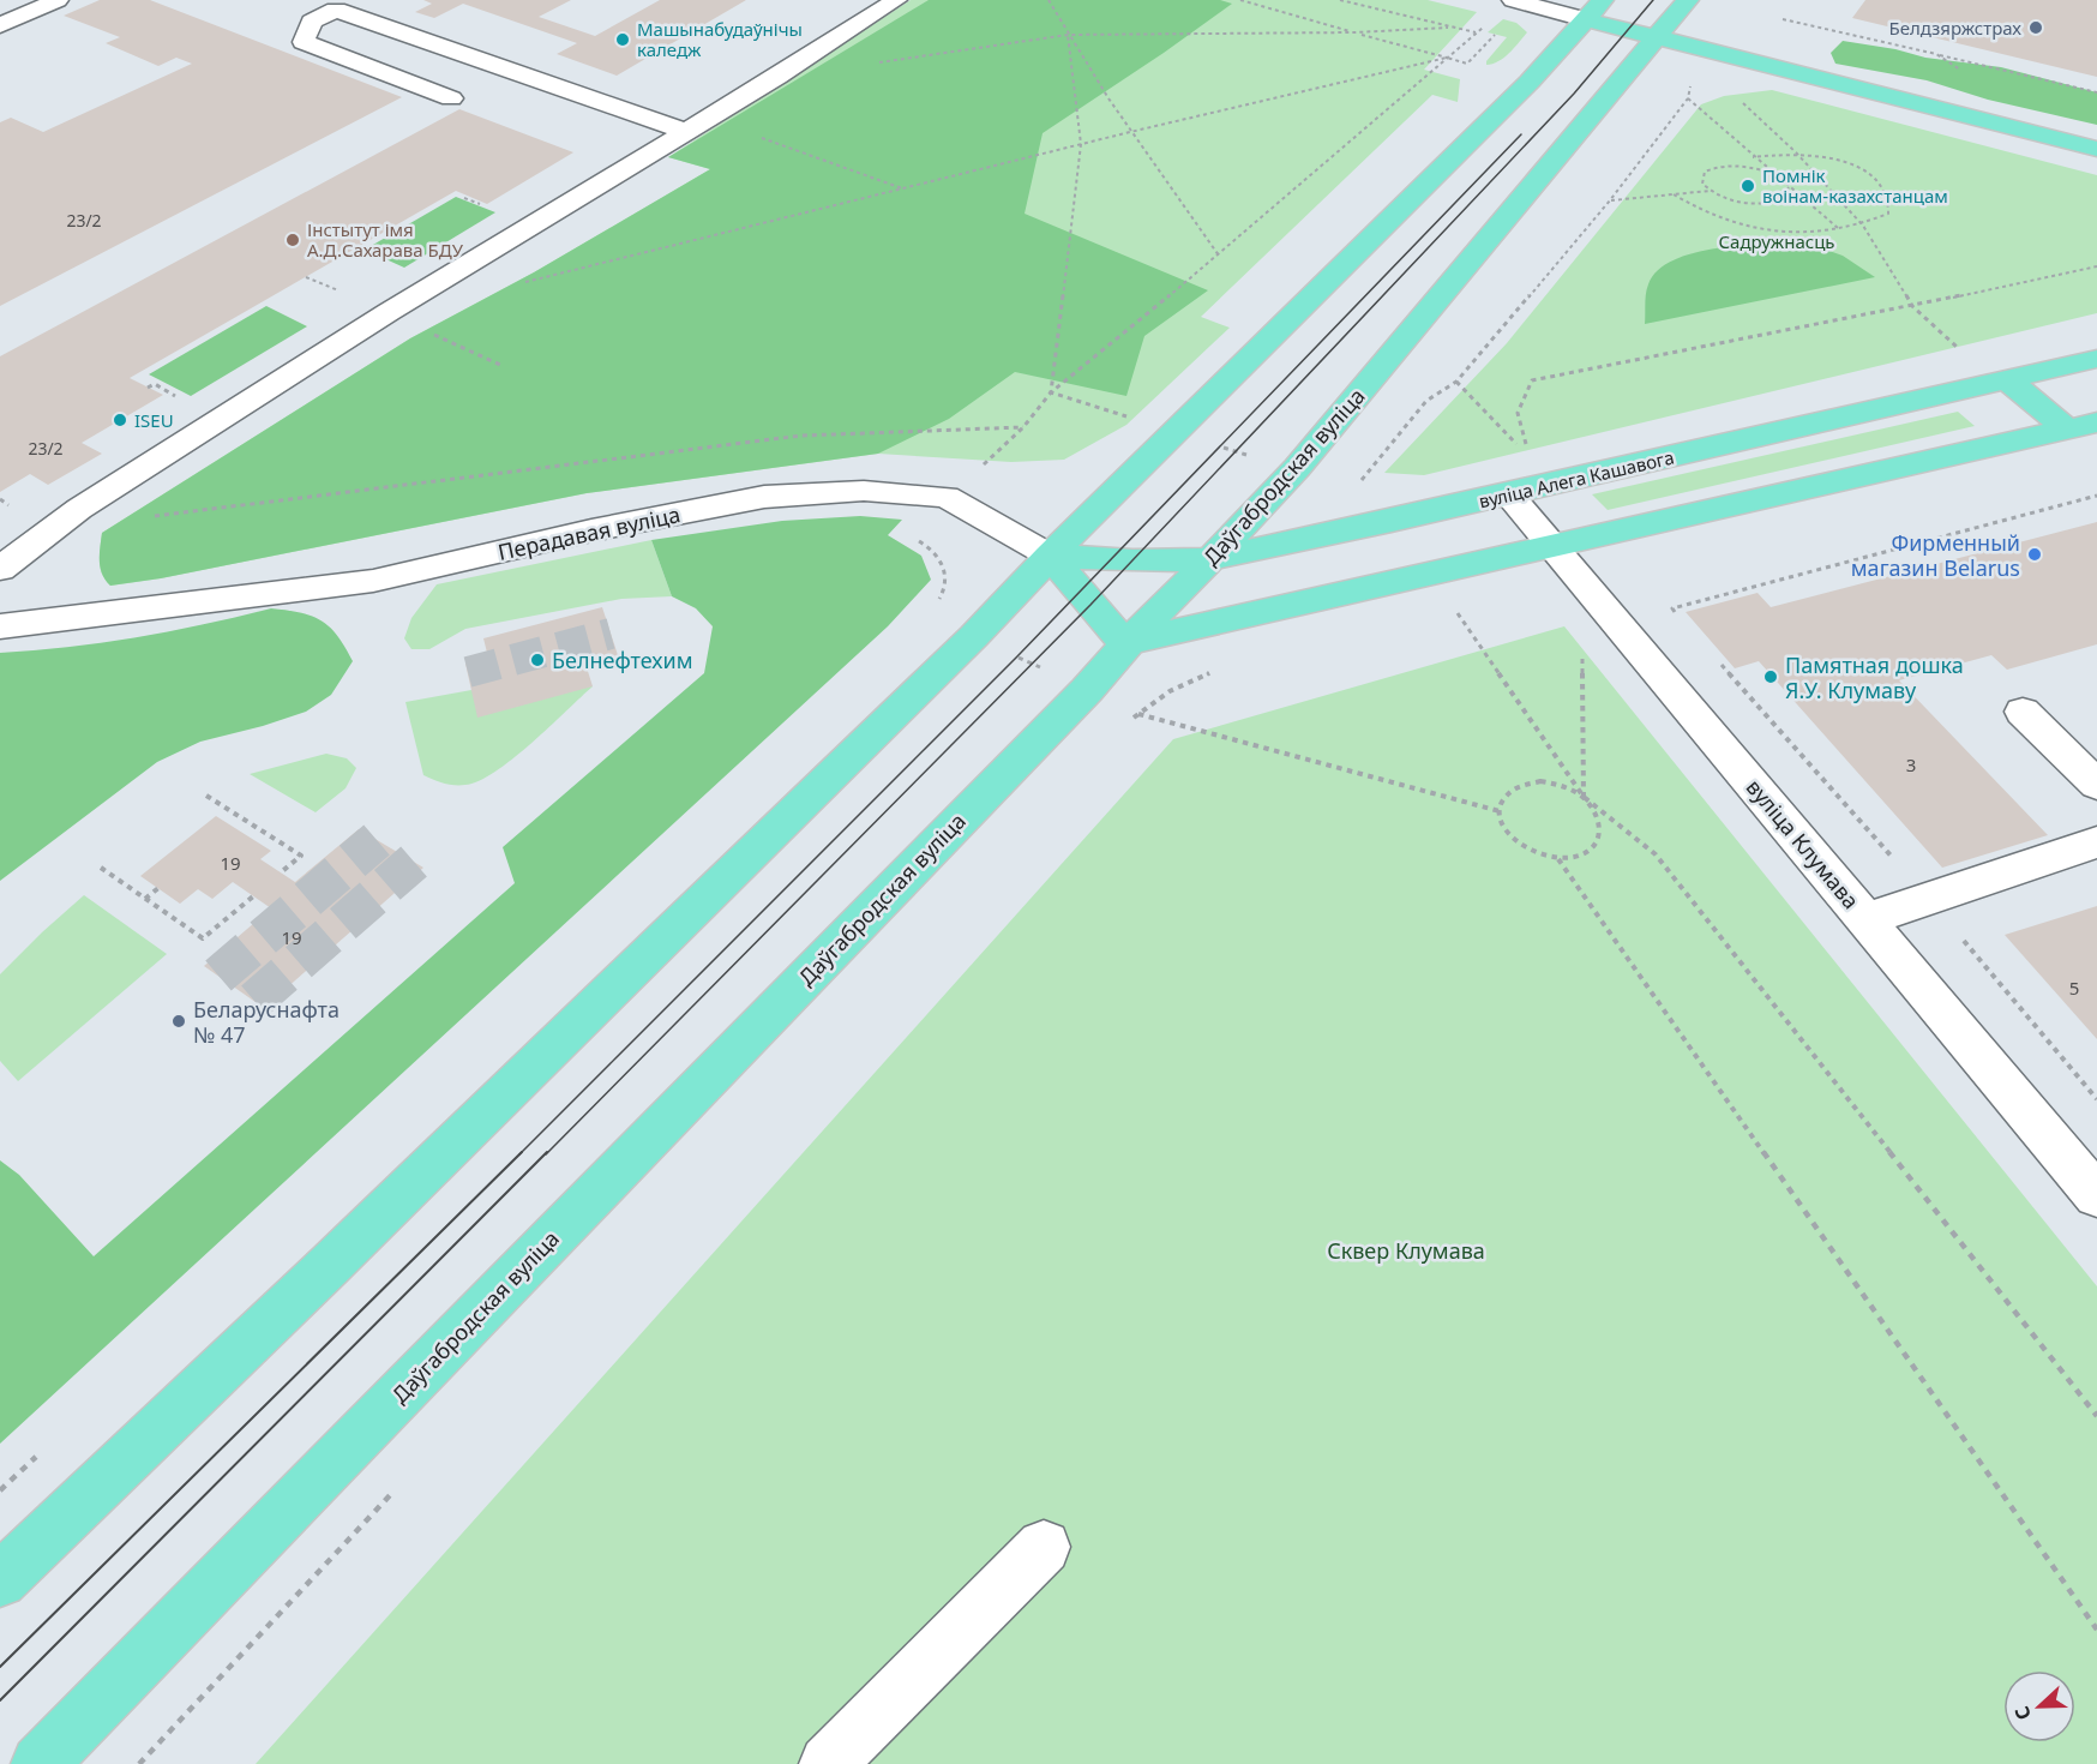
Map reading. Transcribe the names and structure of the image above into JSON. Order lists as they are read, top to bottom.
{
  "streets": {
    "main road": ["Даўгабродская вуліца", "вуліца Алега Кашавога", "Перадавая вуліца"],
    "street": ["вуліца Клумава"]
  },
  "crossings": [
    ["Даўгабродская вуліца", "вуліца Алега Кашавога"],
    ["Даўгабродская вуліца", "Перадавая вуліца"],
    ["вуліца Алега Кашавога", "Перадавая вуліца"],
    ["вуліца Алега Кашавога", "вуліца Клумава"]
  ],
  "parks": ["Садружнасць", "Сквер Клумава"],
  "places": [
    "Белдзяржстрах",
    "Машынабудаўнічы каледж",
    "Помнік воінам-казахстанцам",
    "Інстытут імя А.Д.Сахарава БДУ",
    "ISEU",
    "Фирменный магазин Belarus",
    "Белнефтехим",
    "Памятная дошка Я.У. Клумаву",
    "Беларуснафта № 47"
  ],
  "house_numbers": [
    "23/2",
    "23/2",
    "3",
    "19",
    "19",
    "5"
  ],
  "north": "left"
}
